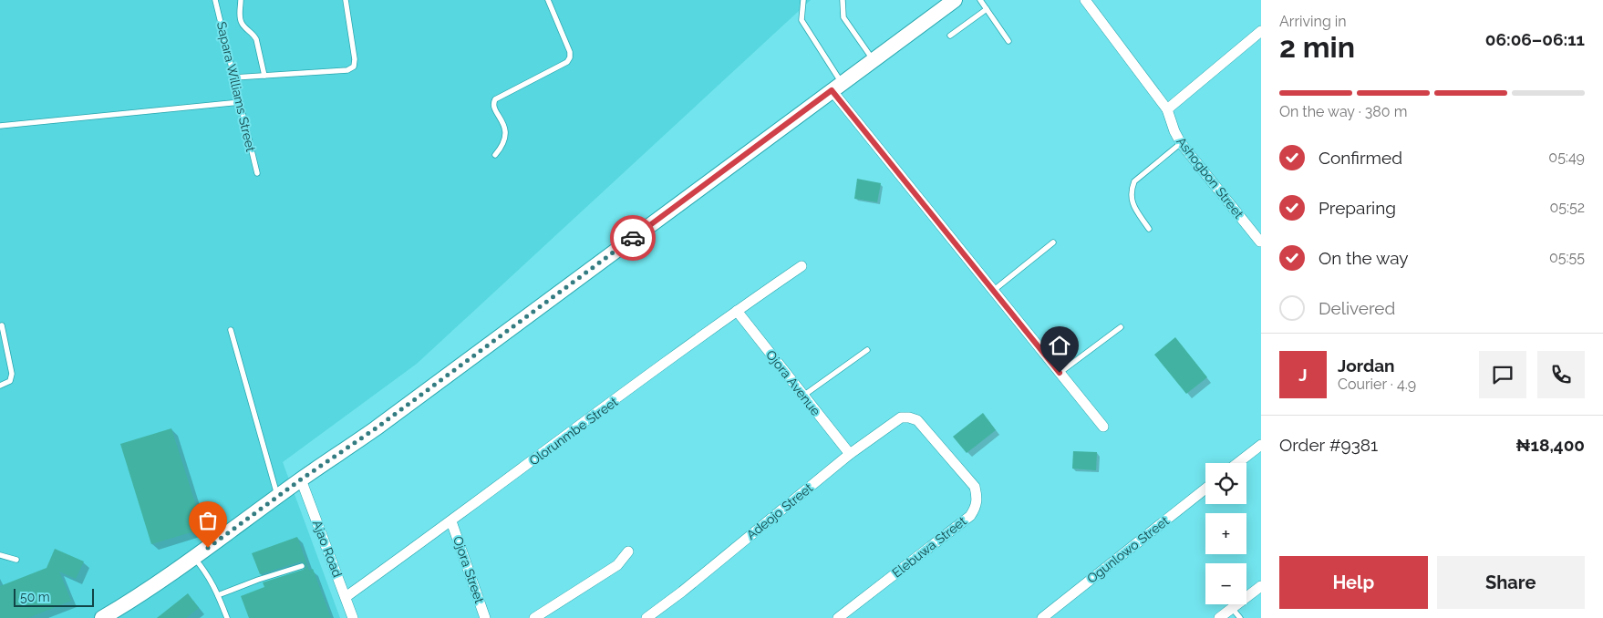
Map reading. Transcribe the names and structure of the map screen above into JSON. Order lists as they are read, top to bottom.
{
  "streets": {
    "street": [
      "Ashogbon Street",
      "Ojora Avenue",
      "Olorunmbe Street",
      "Adeojo Street",
      "Elebuwa Street",
      "Ajao Road",
      "Ogunlowo Street",
      "Ojora Street"
    ],
    "lane": ["Sapara Williams Street"]
  },
  "crossings": [
    ["Ojora Avenue", "Olorunmbe Street"],
    ["Ojora Avenue", "Adeojo Street"],
    ["Olorunmbe Street", "Ajao Road"],
    ["Olorunmbe Street", "Ojora Street"],
    ["Adeojo Street", "Elebuwa Street"]
  ],
  "scale_bar": "50 m",
  "page": {
    "heading": ["2 min", "Arriving in", "06:06–06:11"],
    "panel": [
      "Jordan",
      "Courier · 4.9",
      "Order #9381",
      "₦18,400"
    ],
    "bar": "On the way · 380 m",
    "list": [
      ["Confirmed", "05:49"],
      ["Preparing", "05:52"],
      ["On the way", "05:55"],
      "Delivered"
    ],
    "round": "J",
    "map_buttons": ["+", "−"],
    "buttons": ["Help", "Share"],
    "scale": "50 m"
  }
}
